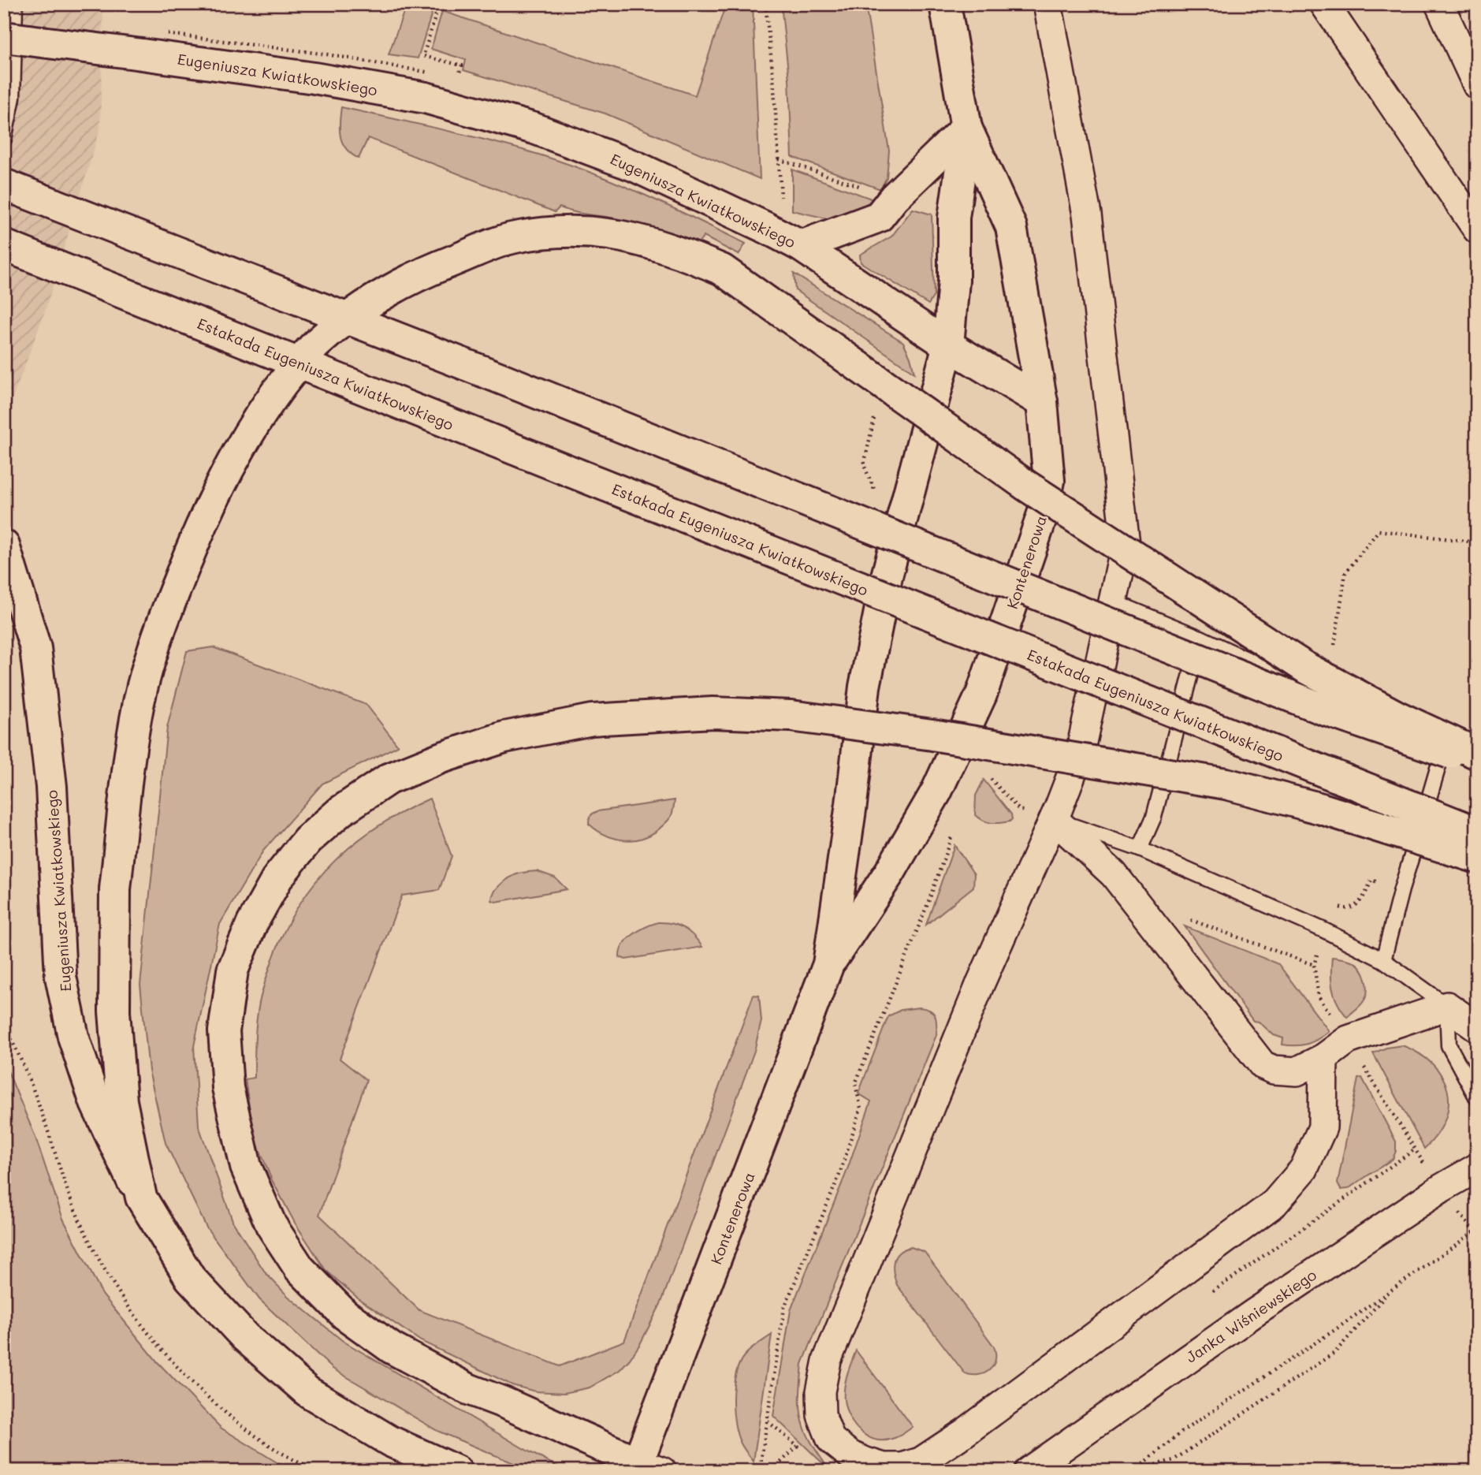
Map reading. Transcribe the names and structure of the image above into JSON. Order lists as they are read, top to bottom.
{
  "streets": {
    "main road": ["Eugeniusza Kwiatkowskiego", "Estakada Eugeniusza Kwiatkowskiego", "Kontenerowa"],
    "street": ["Janka Wiśniewskiego"]
  },
  "crossings": [
    ["Eugeniusza Kwiatkowskiego", "Kontenerowa"]
  ]
}
